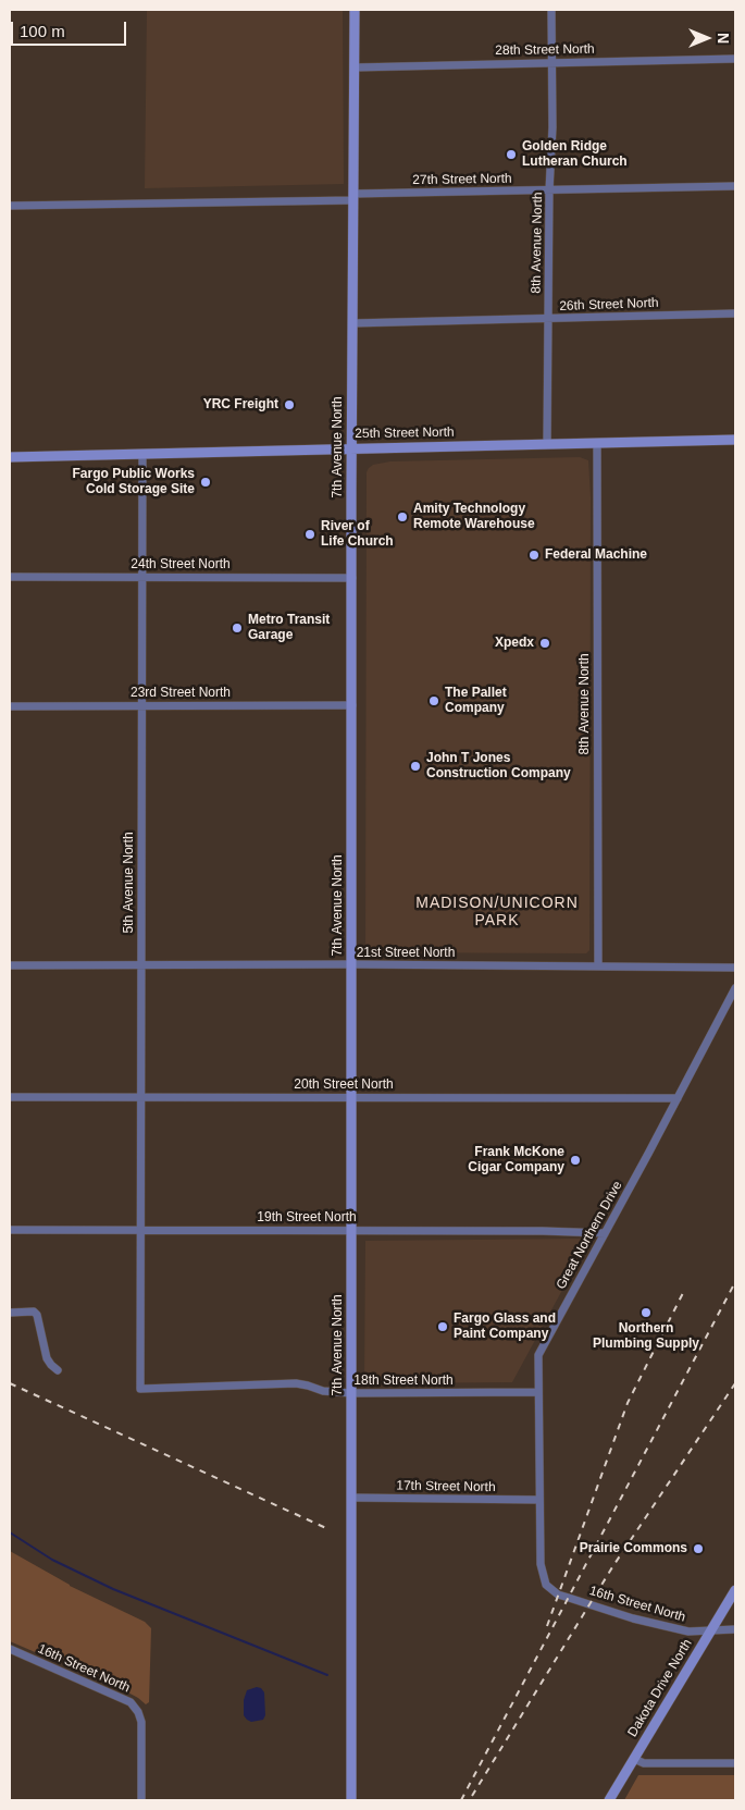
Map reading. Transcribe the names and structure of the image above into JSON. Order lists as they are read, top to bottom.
{
  "streets": {
    "main road": ["25th Street North", "7th Avenue North", "Dakota Drive North"],
    "street": [
      "28th Street North",
      "27th Street North",
      "8th Avenue North",
      "26th Street North",
      "24th Street North",
      "23rd Street North",
      "5th Avenue North",
      "21st Street North",
      "20th Street North",
      "19th Street North",
      "Great Northern Drive",
      "18th Street North",
      "17th Street North",
      "16th Street North"
    ]
  },
  "crossings": [
    ["28th Street North", "8th Avenue North"],
    ["28th Street North", "7th Avenue North"],
    ["27th Street North", "8th Avenue North"],
    ["27th Street North", "7th Avenue North"],
    ["8th Avenue North", "26th Street North"],
    ["8th Avenue North", "25th Street North"],
    ["8th Avenue North", "21st Street North"],
    ["26th Street North", "7th Avenue North"],
    ["25th Street North", "7th Avenue North"],
    ["25th Street North", "5th Avenue North"],
    ["7th Avenue North", "24th Street North"],
    ["7th Avenue North", "23rd Street North"],
    ["7th Avenue North", "21st Street North"],
    ["7th Avenue North", "20th Street North"],
    ["7th Avenue North", "19th Street North"],
    ["7th Avenue North", "18th Street North"],
    ["7th Avenue North", "17th Street North"],
    ["24th Street North", "5th Avenue North"],
    ["23rd Street North", "5th Avenue North"],
    ["5th Avenue North", "21st Street North"],
    ["5th Avenue North", "20th Street North"],
    ["5th Avenue North", "19th Street North"],
    ["5th Avenue North", "18th Street North"],
    ["20th Street North", "Great Northern Drive"],
    ["19th Street North", "Great Northern Drive"],
    ["Great Northern Drive", "18th Street North"],
    ["Great Northern Drive", "17th Street North"],
    ["Great Northern Drive", "16th Street North"],
    ["16th Street North", "Dakota Drive North"]
  ],
  "districts": ["MADISON/UNICORN PARK"],
  "places": [
    "Golden Ridge Lutheran Church",
    "YRC Freight",
    "Fargo Public Works Cold Storage Site",
    "Amity Technology Remote Warehouse",
    "River of Life Church",
    "Federal Machine",
    "Metro Transit Garage",
    "Xpedx",
    "The Pallet Company",
    "John T Jones Construction Company",
    "Frank McKone Cigar Company",
    "Northern Plumbing Supply",
    "Fargo Glass and Paint Company",
    "Prairie Commons"
  ],
  "scale_bar": "100 m",
  "north": "right"
}
